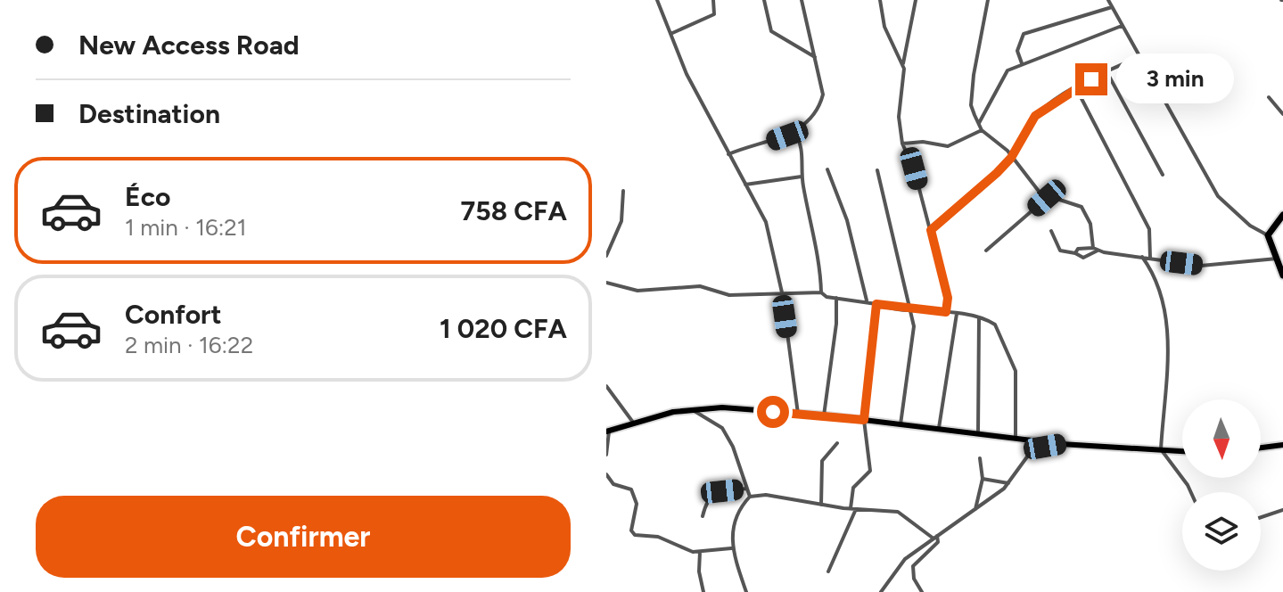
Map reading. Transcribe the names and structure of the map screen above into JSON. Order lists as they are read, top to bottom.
{
  "north": "bottom",
  "page": {
    "banner": ["New Access Road", "Destination"],
    "bubble": "3 min",
    "list": [
      {
        "name": "Éco",
        "note": "1 min · 16:21",
        "value": "758 CFA"
      },
      {
        "name": "Confort",
        "note": "2 min · 16:22",
        "value": "1 020 CFA"
      }
    ],
    "buttons": "Confirmer"
  }
}
